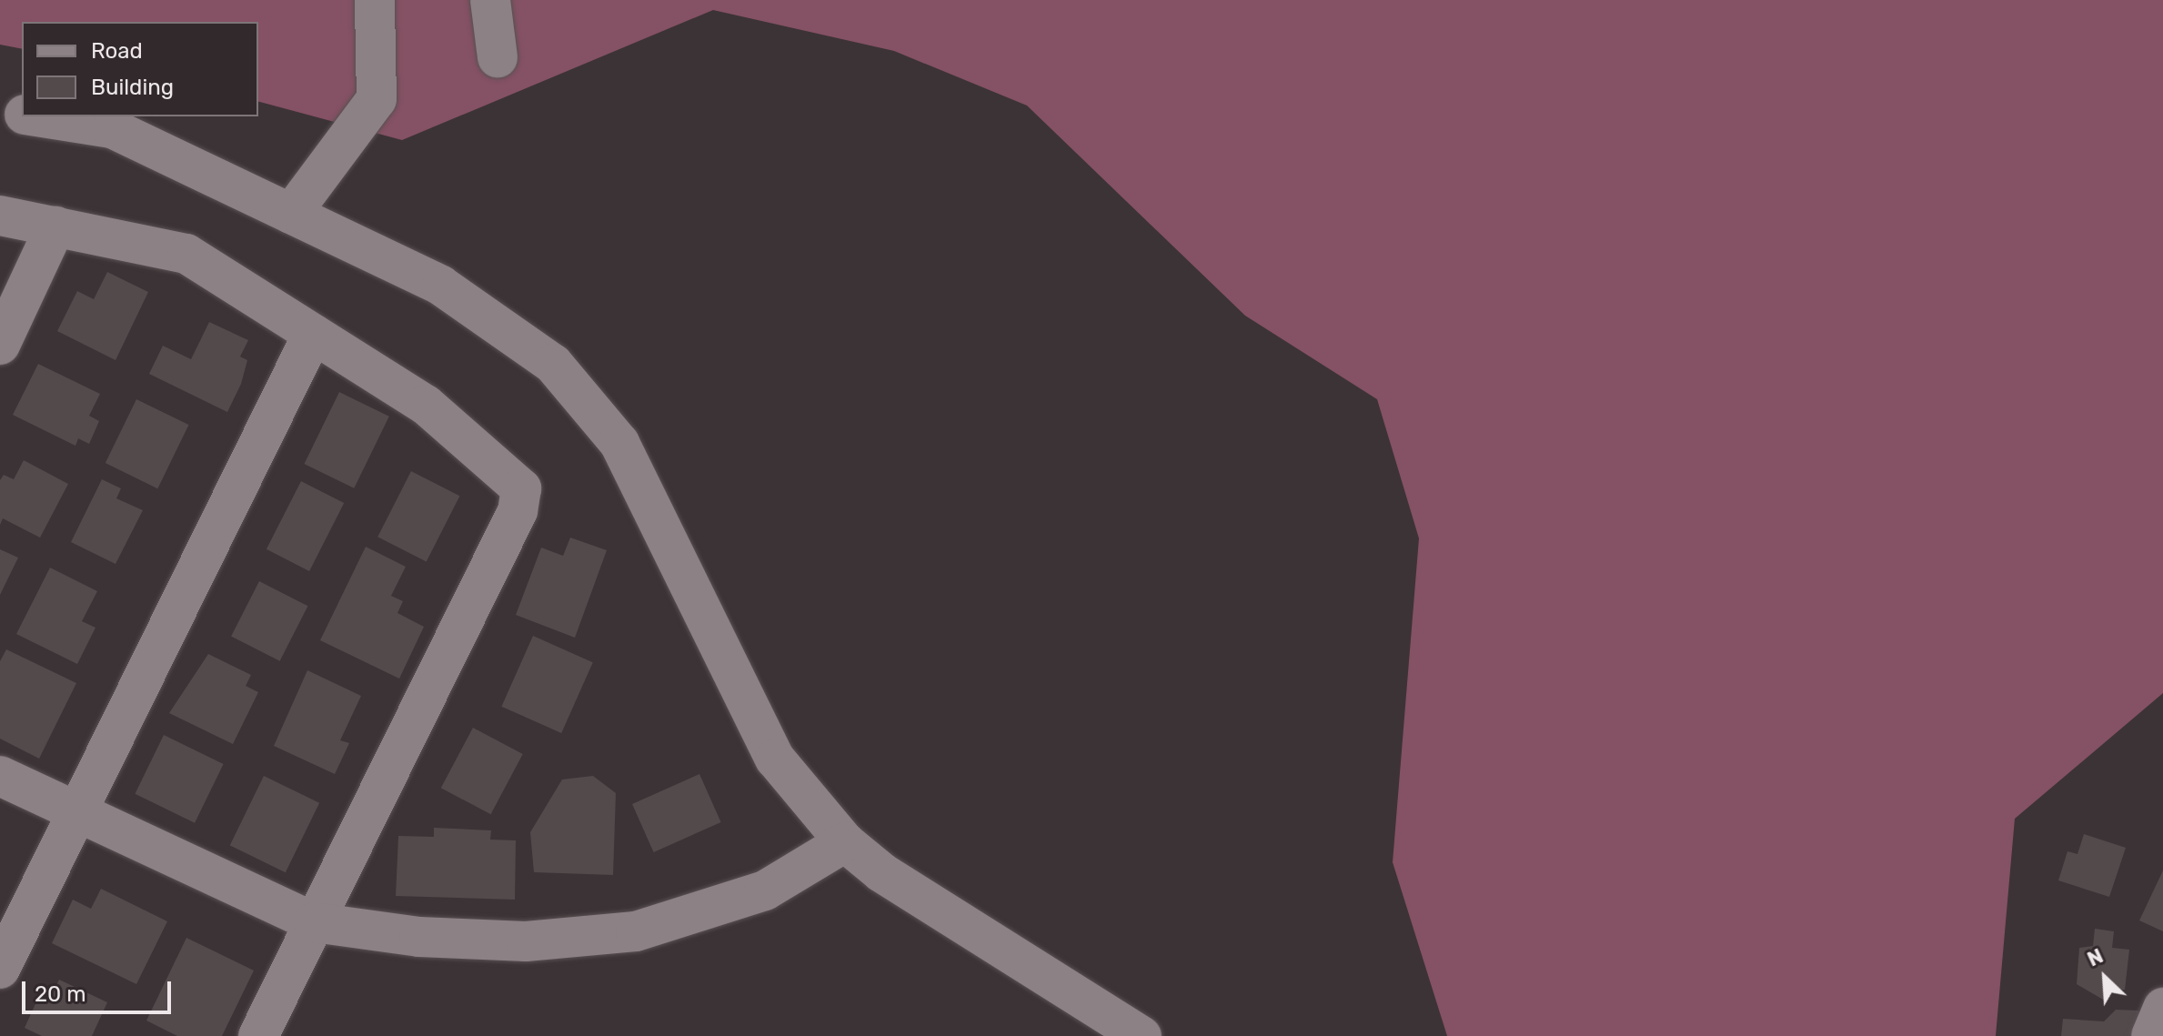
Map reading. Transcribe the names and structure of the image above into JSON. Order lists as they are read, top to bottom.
{
  "legend": ["Road", "Building"],
  "scale_bar": "20 m",
  "north": "top left"
}
